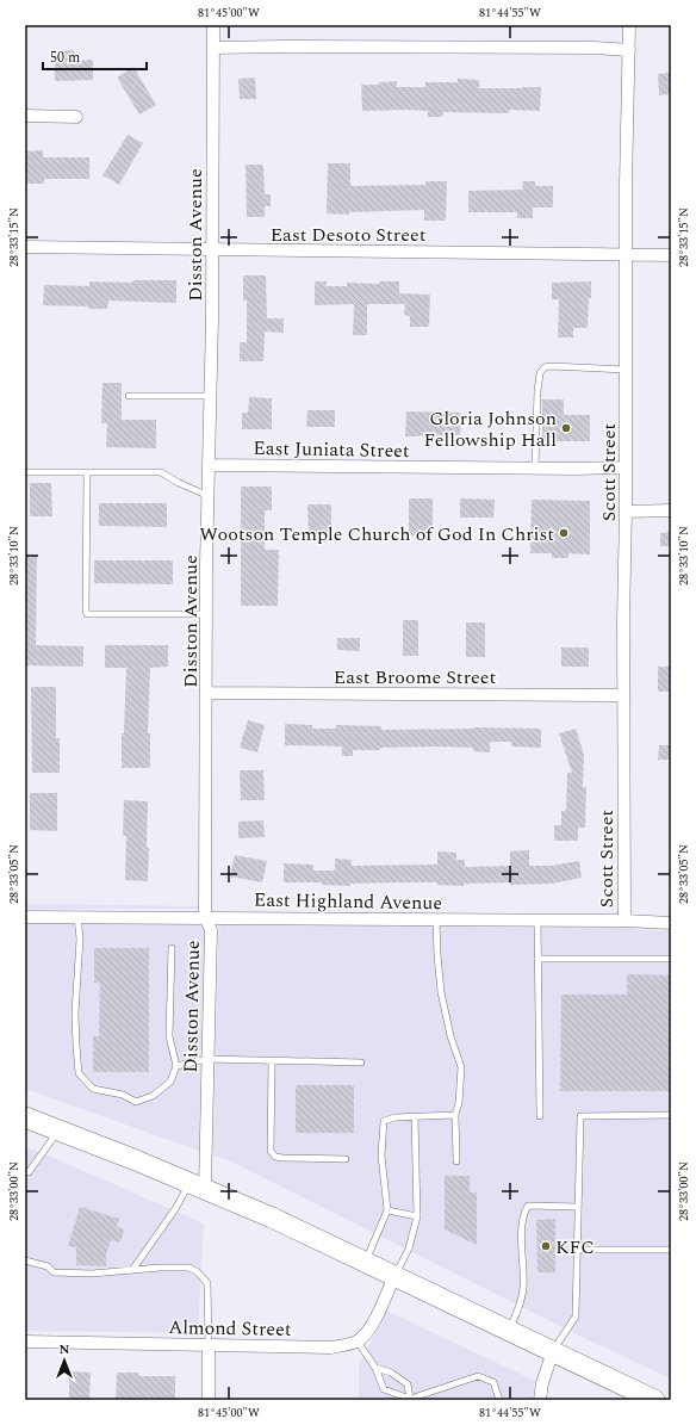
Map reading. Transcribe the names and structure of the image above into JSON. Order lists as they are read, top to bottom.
{
  "streets": {
    "street": [
      "East Desoto Street",
      "Disston Avenue",
      "East Juniata Street",
      "Scott Street",
      "East Broome Street",
      "East Highland Avenue",
      "Almond Street"
    ]
  },
  "crossings": [
    ["East Desoto Street", "Disston Avenue"],
    ["East Desoto Street", "Scott Street"],
    ["Disston Avenue", "East Juniata Street"],
    ["Disston Avenue", "East Broome Street"],
    ["Disston Avenue", "East Highland Avenue"],
    ["East Juniata Street", "Scott Street"],
    ["Scott Street", "East Broome Street"],
    ["Scott Street", "East Highland Avenue"]
  ],
  "places": ["Gloria Johnson Fellowship Hall", "Wootson Temple Church of God In Christ", "KFC"],
  "scale_bar": "50 m",
  "north": "top",
  "coordinates": [
    "81°45'00\"W",
    "81°44'55\"W",
    "28°33'15\"N",
    "28°33'10\"N",
    "28°33'05\"N",
    "28°33'00\"N"
  ]
}
